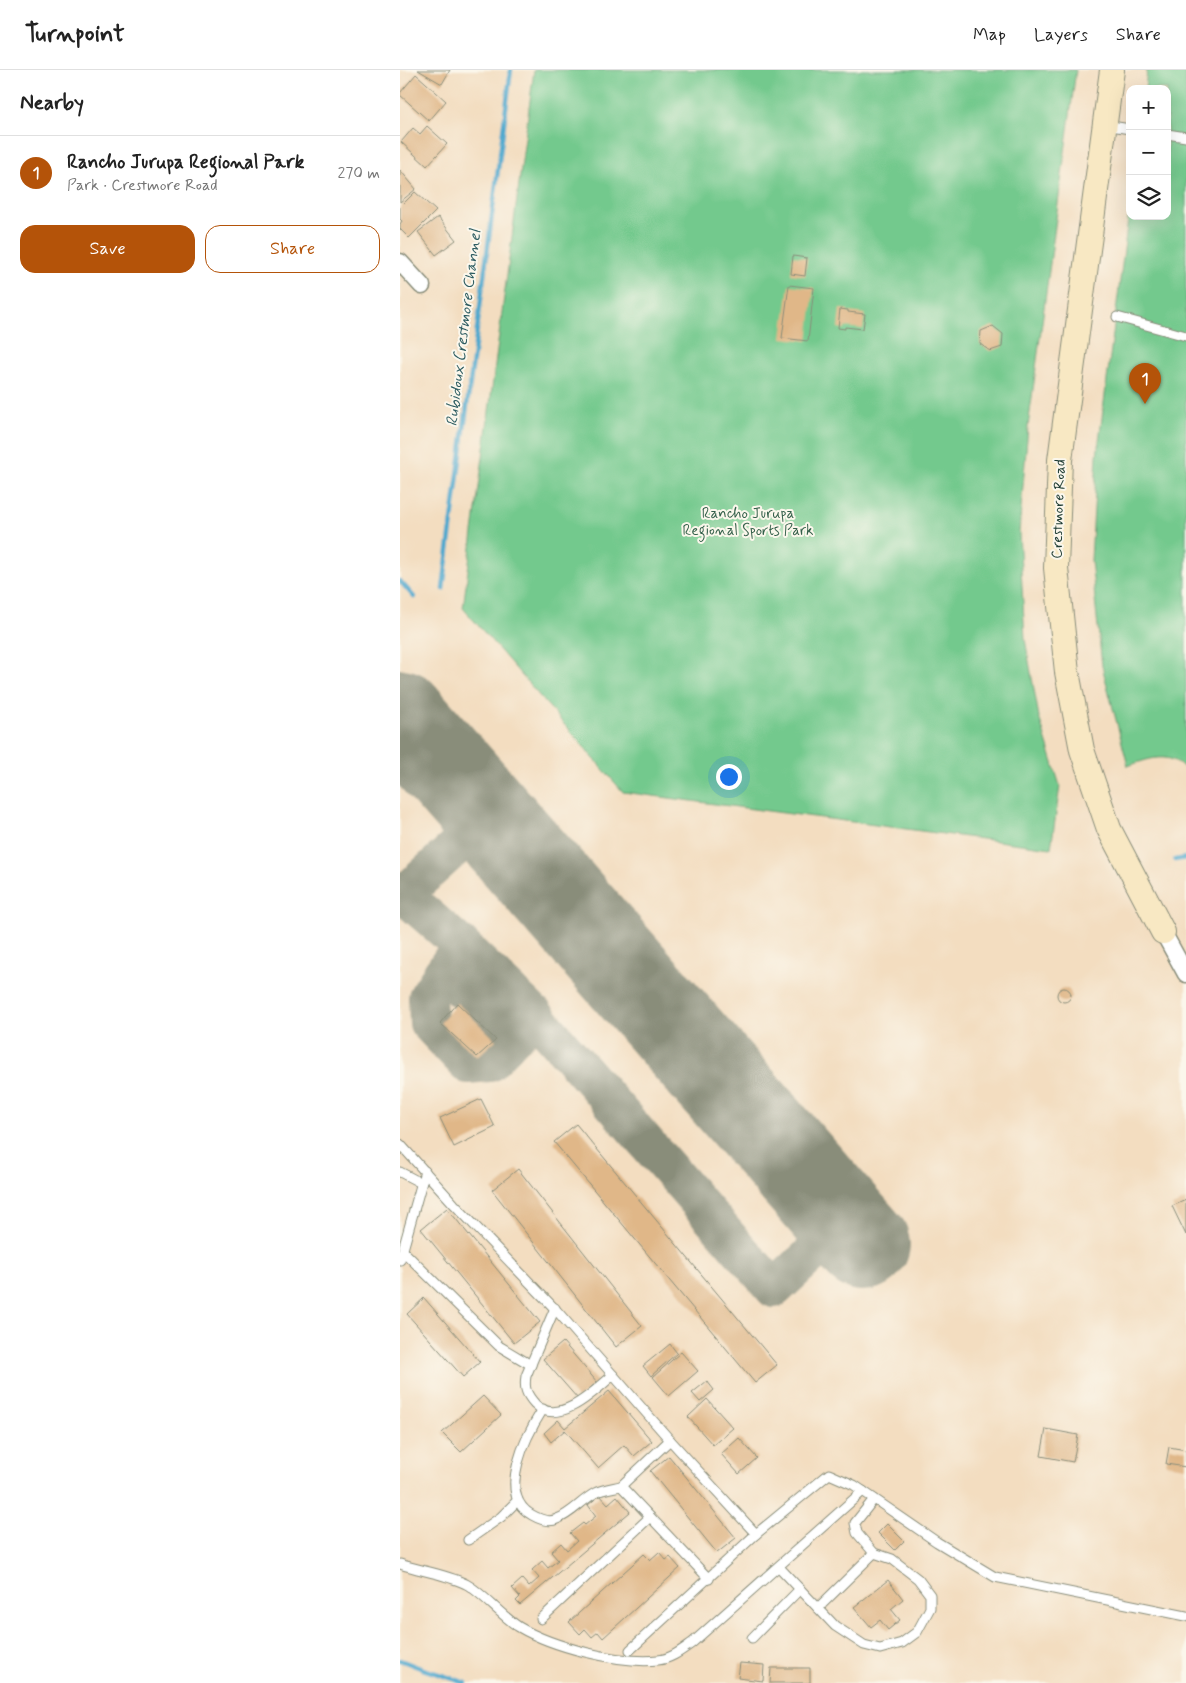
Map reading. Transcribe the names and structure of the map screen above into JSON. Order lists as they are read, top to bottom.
{
  "streets": {
    "street": ["Crestmore Road"]
  },
  "water": ["Rubidoux Crestmore Channel"],
  "parks": ["Rancho Jurupa Regional Sports Park"],
  "page": {
    "header": "Turnpoint",
    "nav": ["Map", "Layers", "Share"],
    "heading": "Nearby",
    "map_buttons": ["+", "−"],
    "list": [
      {
        "mark": "1",
        "name": "Rancho Jurupa Regional Park",
        "note": "Park · Crestmore Road",
        "value": "270 m"
      }
    ],
    "buttons": ["Save", "Share"],
    "pins": "1"
  }
}
